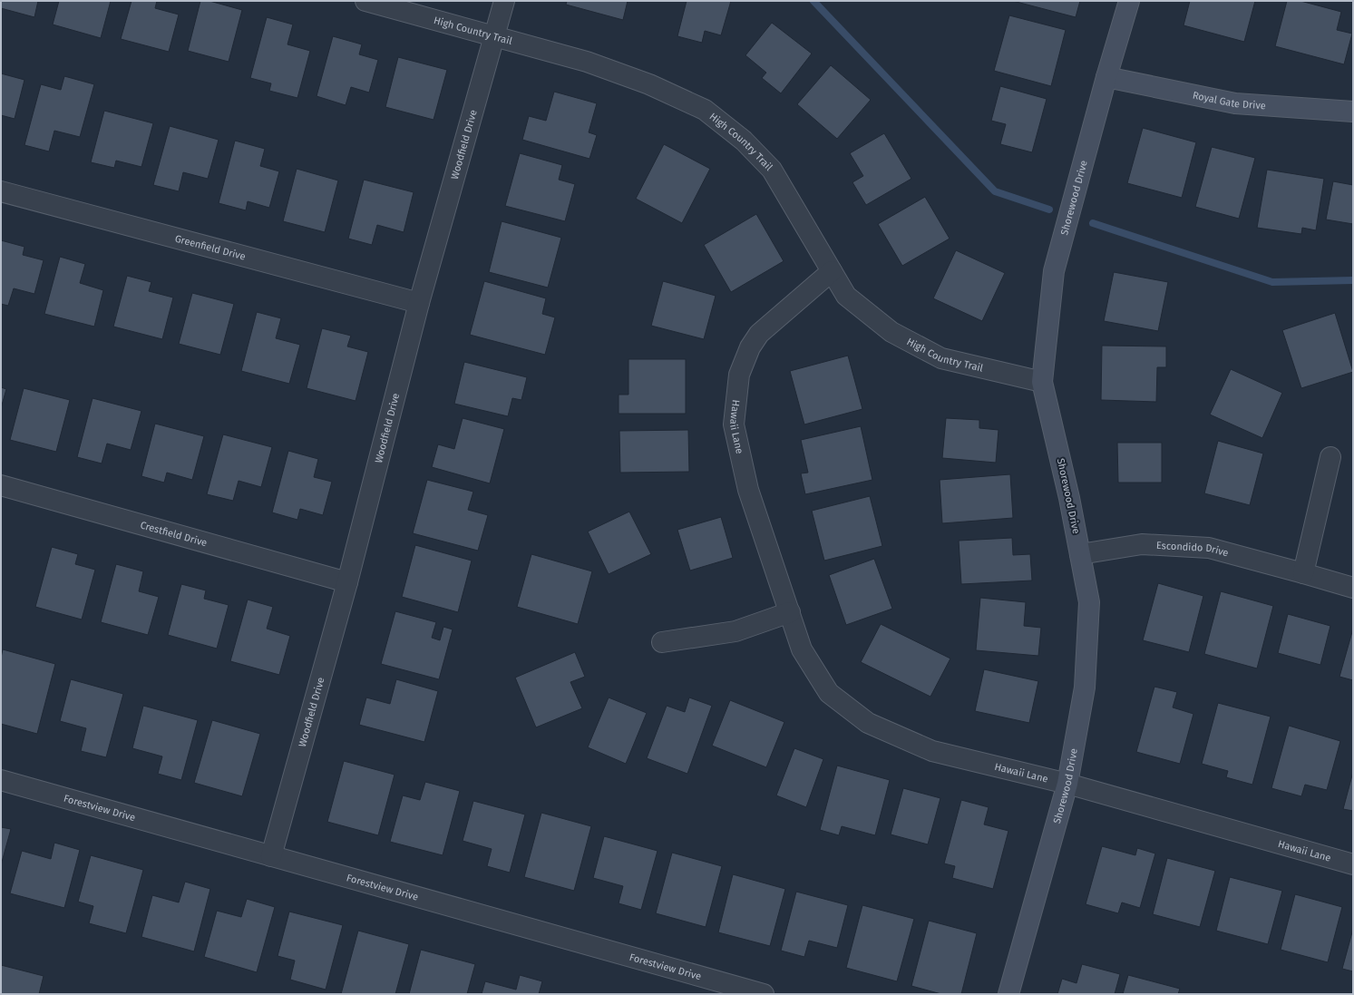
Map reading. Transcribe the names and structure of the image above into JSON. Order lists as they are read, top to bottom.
{
  "streets": {
    "street": [
      "High Country Trail",
      "Royal Gate Drive",
      "Woodfield Drive",
      "Shorewood Drive",
      "Greenfield Drive",
      "Hawaii Lane",
      "Crestfield Drive",
      "Escondido Drive",
      "Forestview Drive"
    ]
  },
  "crossings": [
    ["High Country Trail", "Woodfield Drive"],
    ["High Country Trail", "Shorewood Drive"],
    ["High Country Trail", "Hawaii Lane"],
    ["Royal Gate Drive", "Shorewood Drive"],
    ["Woodfield Drive", "Greenfield Drive"],
    ["Woodfield Drive", "Crestfield Drive"],
    ["Woodfield Drive", "Forestview Drive"],
    ["Shorewood Drive", "Hawaii Lane"],
    ["Shorewood Drive", "Escondido Drive"]
  ]
}
